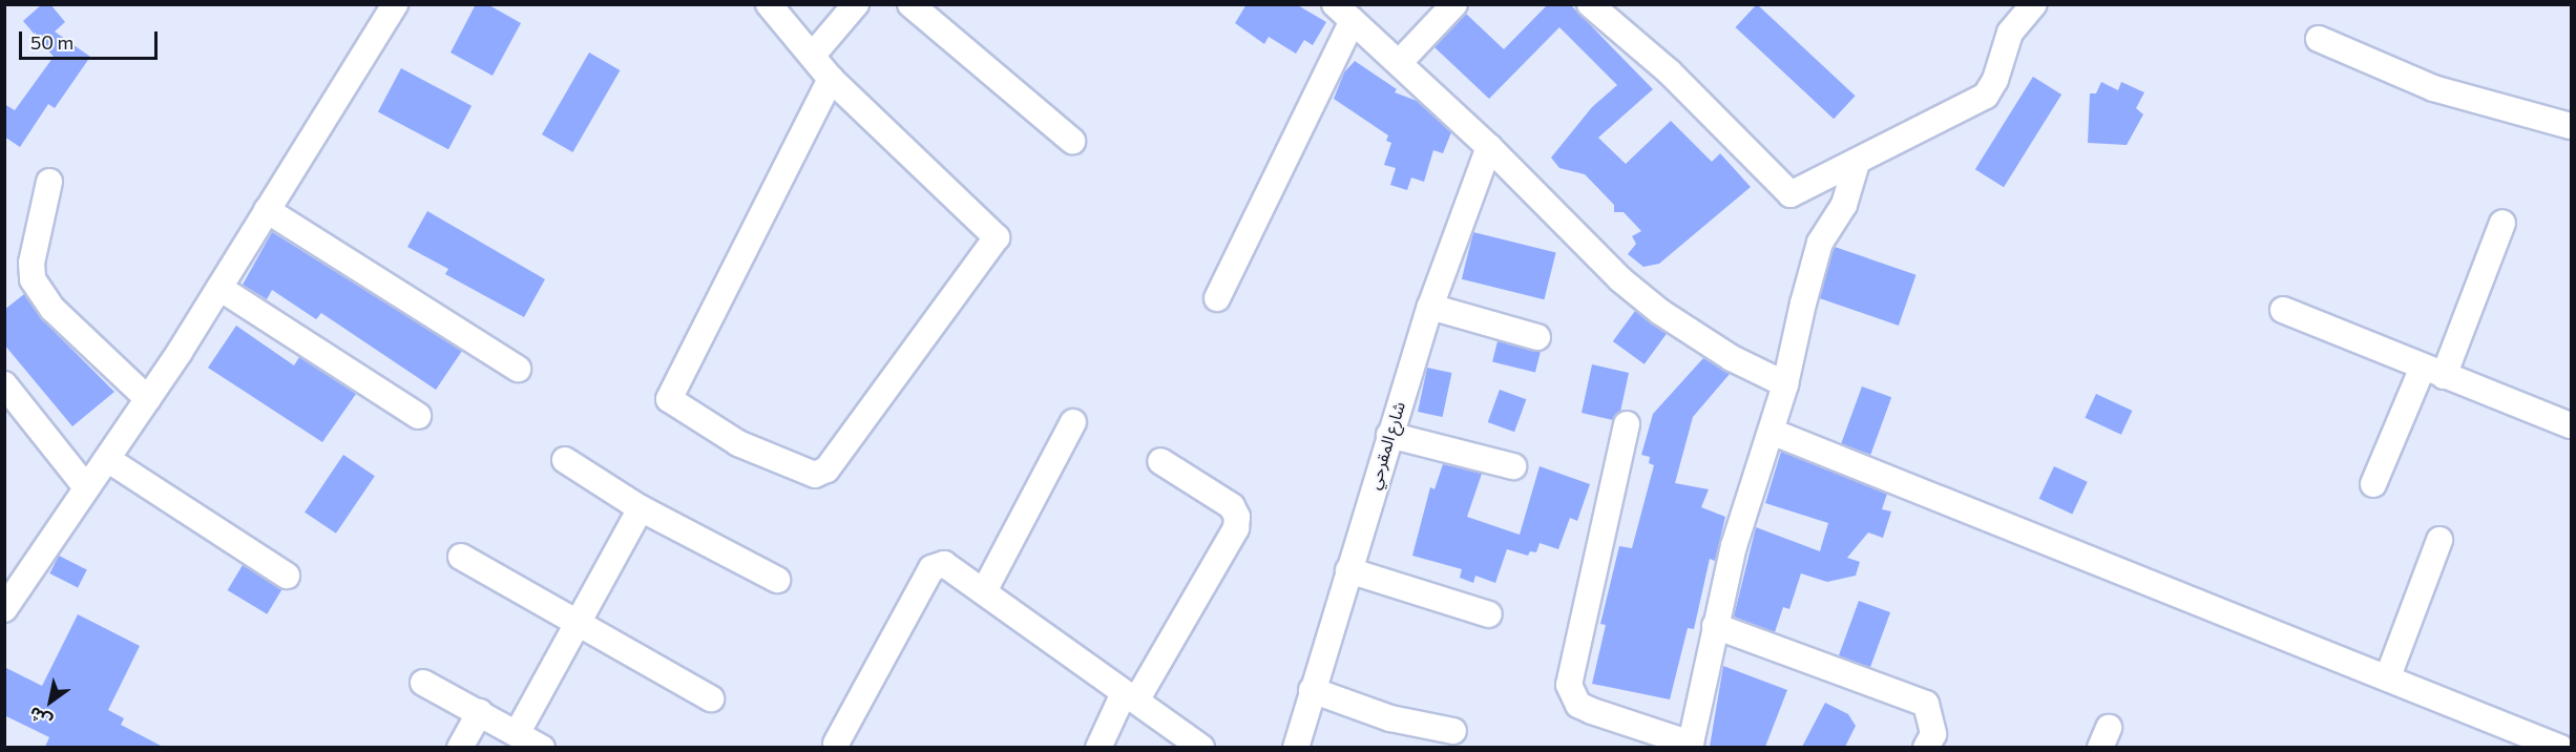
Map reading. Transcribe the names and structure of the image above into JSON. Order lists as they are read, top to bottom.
{
  "streets": {
    "street": ["شارع المقرحي"]
  },
  "scale_bar": "50 m",
  "north": "bottom left"
}
